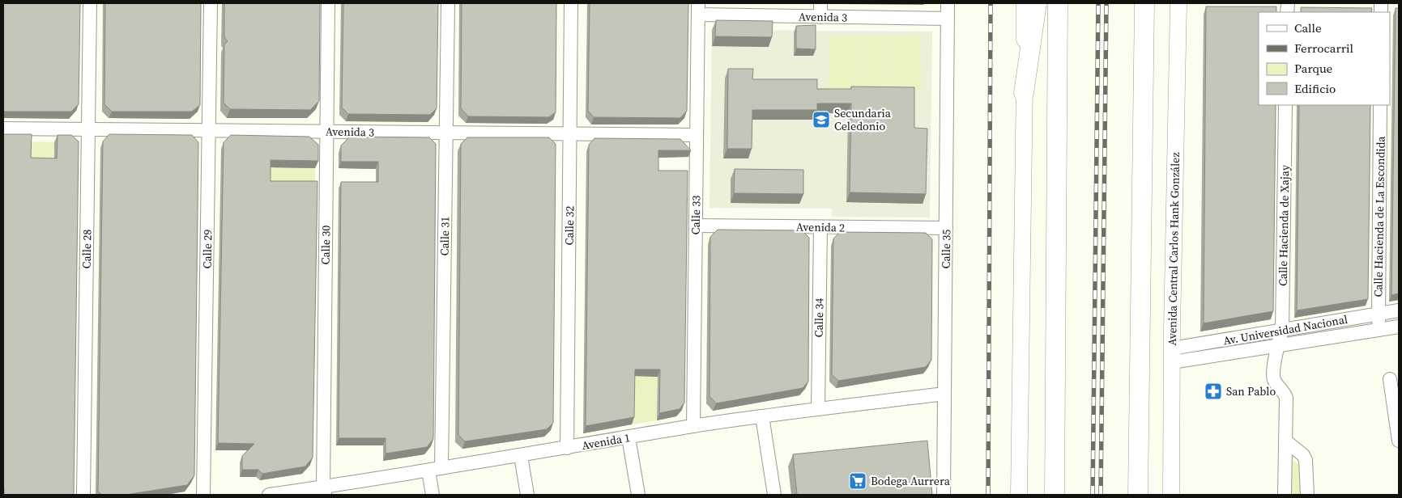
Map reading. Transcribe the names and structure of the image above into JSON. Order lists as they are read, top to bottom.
{
  "streets": {
    "main road": ["Avenida Central Carlos Hank González"],
    "street": [
      "Avenida 3",
      "Calle 33",
      "Calle Hacienda de La Escondida",
      "Calle 32",
      "Calle Hacienda de Xajay",
      "Avenida 2",
      "Calle 31",
      "Calle 30",
      "Calle 28",
      "Calle 29",
      "Calle 35",
      "Calle 34",
      "Av. Universidad Nacional",
      "Avenida 1"
    ]
  },
  "crossings": [
    ["Avenida 3", "Calle 33"],
    ["Avenida 3", "Calle 32"],
    ["Avenida 3", "Calle 31"],
    ["Avenida 3", "Calle 30"],
    ["Avenida 3", "Calle 28"],
    ["Avenida 3", "Calle 29"],
    ["Avenida 3", "Calle 35"],
    ["Calle 33", "Avenida 2"],
    ["Calle 33", "Avenida 1"],
    ["Calle Hacienda de La Escondida", "Av. Universidad Nacional"],
    ["Calle 32", "Avenida 1"],
    ["Calle Hacienda de Xajay", "Av. Universidad Nacional"],
    ["Avenida 2", "Calle 35"],
    ["Avenida 2", "Calle 34"],
    ["Calle 31", "Avenida 1"],
    ["Calle 30", "Avenida 1"],
    ["Calle 35", "Avenida 1"],
    ["Avenida Central Carlos Hank González", "Av. Universidad Nacional"],
    ["Calle 34", "Avenida 1"]
  ],
  "places": {
    "school or university": ["Secundaria Celedonio"],
    "pharmacy": ["San Pablo"],
    "supermarket": ["Bodega Aurrera"]
  },
  "legend": [
    "Calle",
    "Ferrocarril",
    "Parque",
    "Edificio"
  ]
}
